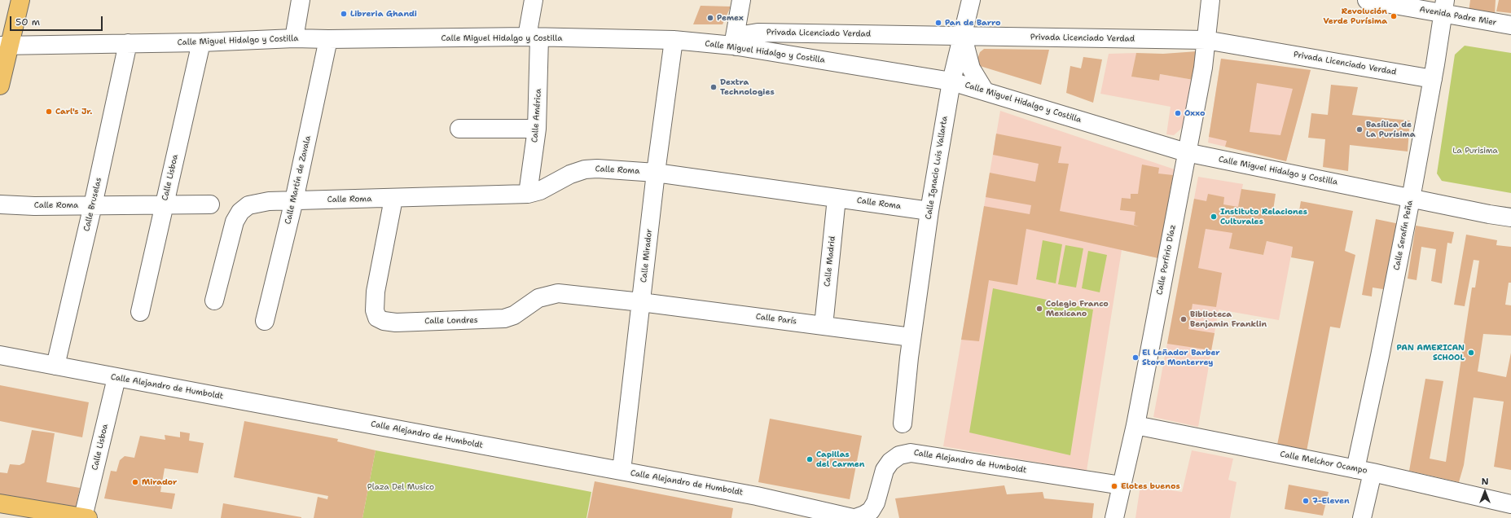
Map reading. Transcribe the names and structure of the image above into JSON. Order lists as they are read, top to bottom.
{
  "streets": {
    "street": [
      "Avenida Padre Mier",
      "Privada Licenciado Verdad",
      "Calle Miguel Hidalgo y Costilla",
      "Calle América",
      "Calle Ignacio Luis Vallarta",
      "Calle Roma",
      "Calle Lisboa",
      "Calle Martín de Zavala",
      "Calle Bruselas",
      "Calle Serafín Peña",
      "Calle Mirador",
      "Calle Porfirio Díaz",
      "Calle Madrid",
      "Calle París",
      "Calle Londres",
      "Calle Alejandro de Humboldt",
      "Calle Melchor Ocampo"
    ]
  },
  "crossings": [
    ["Avenida Padre Mier", "Calle Serafín Peña"],
    ["Privada Licenciado Verdad", "Calle Miguel Hidalgo y Costilla"],
    ["Privada Licenciado Verdad", "Calle Ignacio Luis Vallarta"],
    ["Privada Licenciado Verdad", "Calle Serafín Peña"],
    ["Privada Licenciado Verdad", "Calle Porfirio Díaz"],
    ["Calle Miguel Hidalgo y Costilla", "Calle América"],
    ["Calle Miguel Hidalgo y Costilla", "Calle Ignacio Luis Vallarta"],
    ["Calle Miguel Hidalgo y Costilla", "Calle Lisboa"],
    ["Calle Miguel Hidalgo y Costilla", "Calle Martín de Zavala"],
    ["Calle Miguel Hidalgo y Costilla", "Calle Bruselas"],
    ["Calle Miguel Hidalgo y Costilla", "Calle Serafín Peña"],
    ["Calle Miguel Hidalgo y Costilla", "Calle Mirador"],
    ["Calle Miguel Hidalgo y Costilla", "Calle Porfirio Díaz"],
    ["Calle América", "Calle Roma"],
    ["Calle Ignacio Luis Vallarta", "Calle Roma"],
    ["Calle Ignacio Luis Vallarta", "Calle París"],
    ["Calle Roma", "Calle Lisboa"],
    ["Calle Roma", "Calle Martín de Zavala"],
    ["Calle Roma", "Calle Bruselas"],
    ["Calle Roma", "Calle Mirador"],
    ["Calle Roma", "Calle Madrid"],
    ["Calle Roma", "Calle Londres"],
    ["Calle Lisboa", "Calle Alejandro de Humboldt"],
    ["Calle Bruselas", "Calle Alejandro de Humboldt"],
    ["Calle Serafín Peña", "Calle Melchor Ocampo"],
    ["Calle Mirador", "Calle París"],
    ["Calle Mirador", "Calle Londres"],
    ["Calle Mirador", "Calle Alejandro de Humboldt"],
    ["Calle Porfirio Díaz", "Calle Alejandro de Humboldt"],
    ["Calle Porfirio Díaz", "Calle Melchor Ocampo"],
    ["Calle Madrid", "Calle París"],
    ["Calle París", "Calle Londres"]
  ],
  "parks": ["La Purisima", "Plaza Del Musico"],
  "places": [
    "Libreria Ghandi",
    "Revolución Verde Purísima",
    "Pemex",
    "Pan de Barro",
    "Dextra Technologies",
    "Carl's Jr.",
    "Oxxo",
    "Basílica de La Purísima",
    "Instituto Relaciones Culturales",
    "Colegio Franco Mexicano",
    "Biblioteca Benjamin Franklin",
    "PAN AMERICAN SCHOOL",
    "El Leñador Barber Store Monterrey",
    "Capillas del Carmen",
    "Mirador",
    "Elotes buenos",
    "7-Eleven"
  ],
  "scale_bar": "50 m",
  "north": "top"
}
